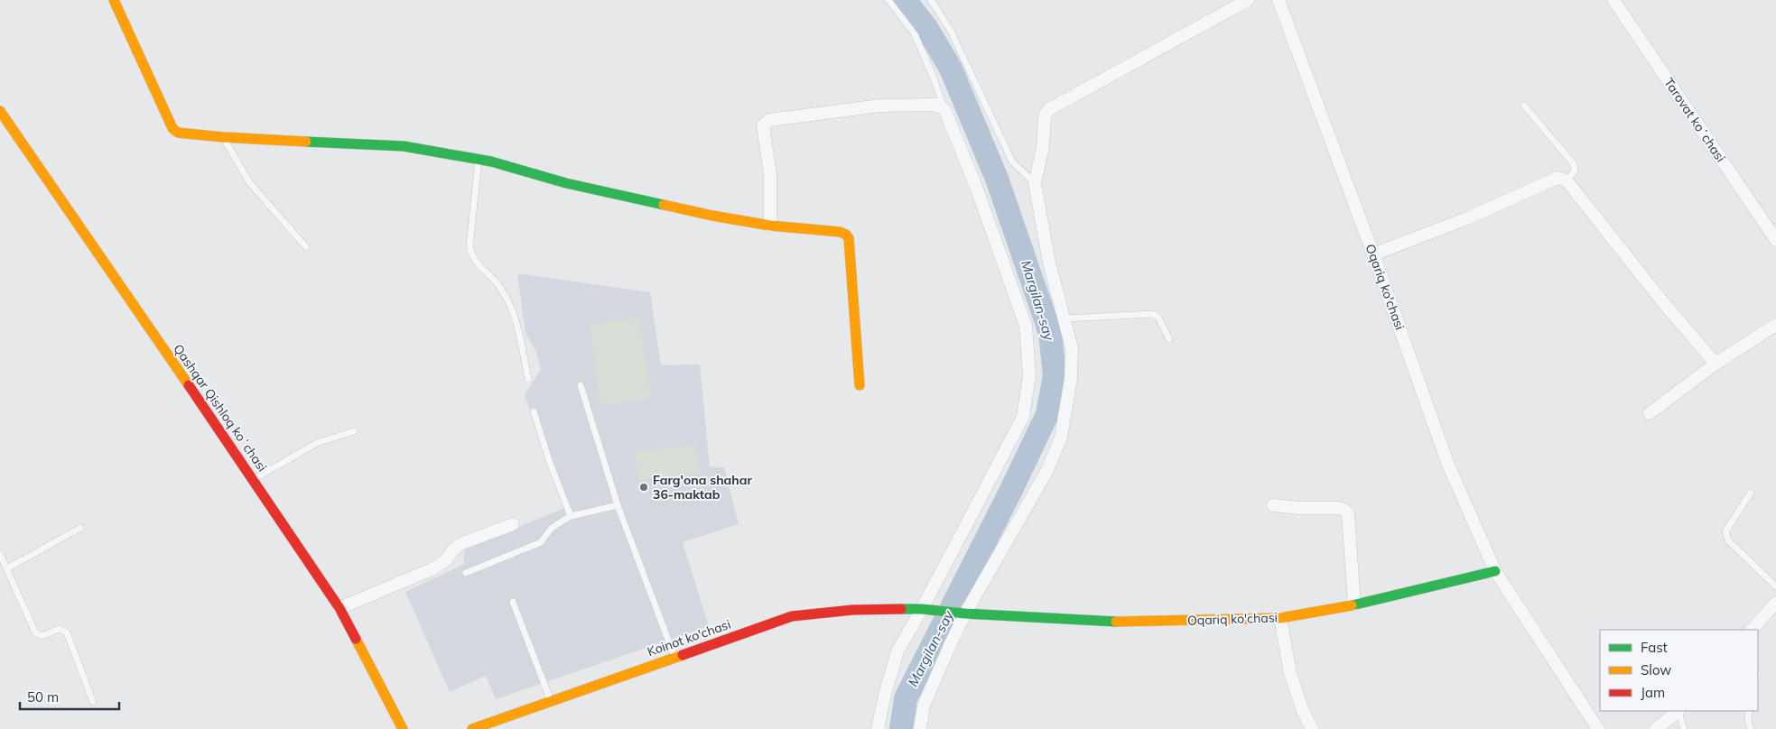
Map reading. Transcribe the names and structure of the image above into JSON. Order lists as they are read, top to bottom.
{
  "streets": {
    "street": [
      "Tarovat koʻchasi",
      "Oqariq ko'chasi",
      "Qashqar Qishloq koʻchasi",
      "Koinot ko'chasi"
    ]
  },
  "crossings": [
    ["Oqariq ko'chasi", "Koinot ko'chasi"]
  ],
  "water": ["Margilan-say"],
  "places": ["Farg'ona shahar 36-maktab"],
  "legend": ["Fast", "Slow", "Jam"],
  "scale_bar": "50 m"
}
